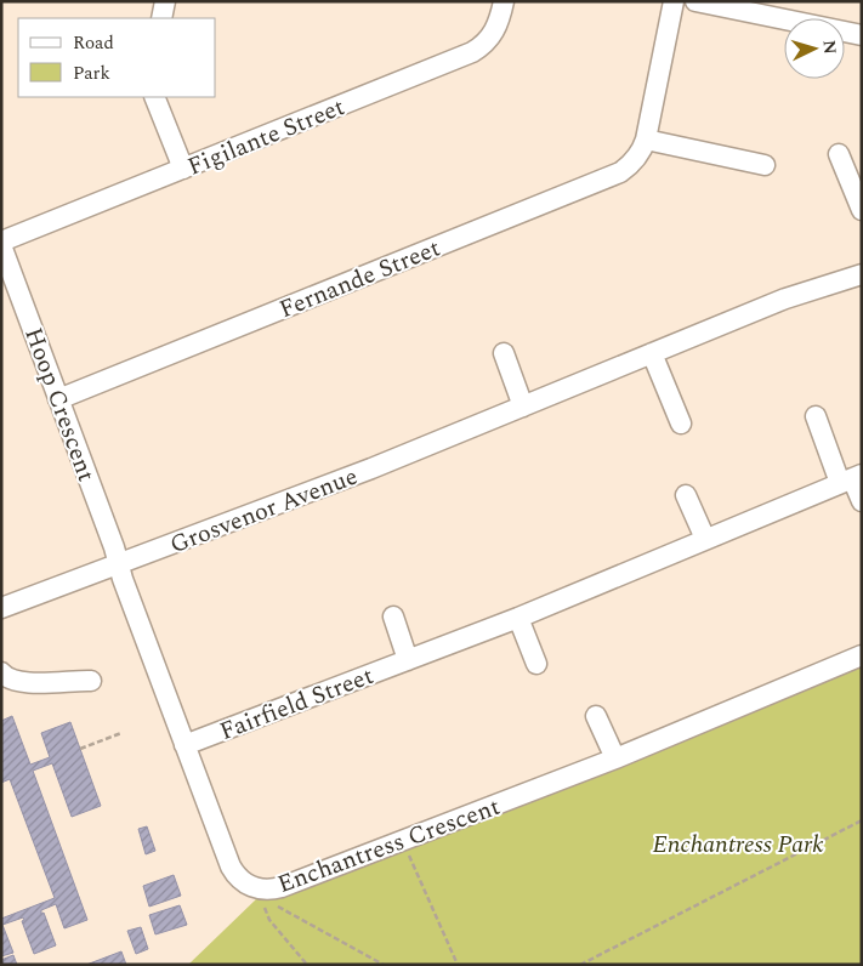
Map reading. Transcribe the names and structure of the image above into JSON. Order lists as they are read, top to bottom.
{
  "streets": {
    "street": [
      "Figilante Street",
      "Fernande Street",
      "Hoop Crescent",
      "Grosvenor Avenue",
      "Fairfield Street",
      "Enchantress Crescent"
    ]
  },
  "crossings": [
    ["Figilante Street", "Hoop Crescent"],
    ["Fernande Street", "Hoop Crescent"],
    ["Hoop Crescent", "Grosvenor Avenue"],
    ["Hoop Crescent", "Enchantress Crescent"],
    ["Grosvenor Avenue", "Enchantress Crescent"],
    ["Fairfield Street", "Enchantress Crescent"]
  ],
  "parks": ["Enchantress Park"],
  "legend": ["Road", "Park"],
  "north": "right"
}
